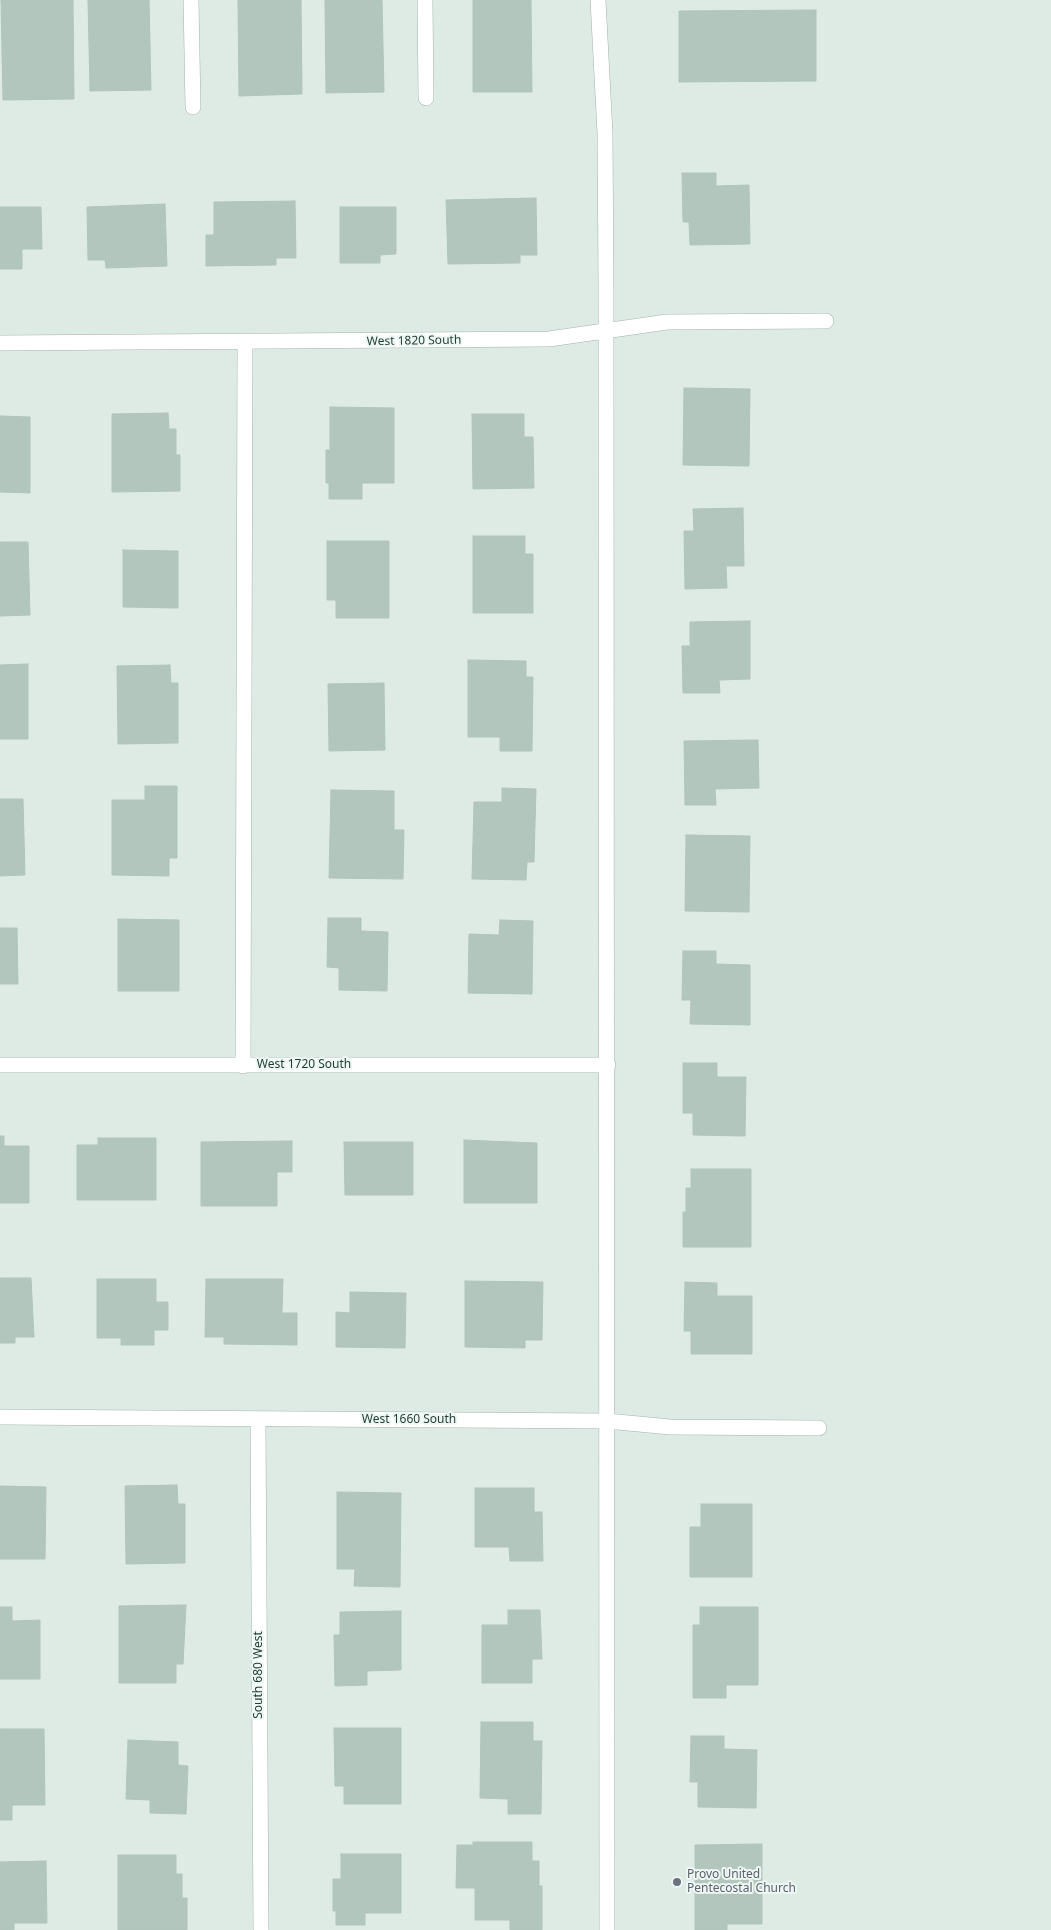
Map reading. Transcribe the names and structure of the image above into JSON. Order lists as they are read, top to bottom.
{
  "streets": {
    "street": [
      "West 1820 South",
      "West 1720 South",
      "West 1660 South",
      "South 680 West"
    ]
  },
  "crossings": [
    ["West 1660 South", "South 680 West"]
  ],
  "places": ["Provo United Pentecostal Church"]
}
